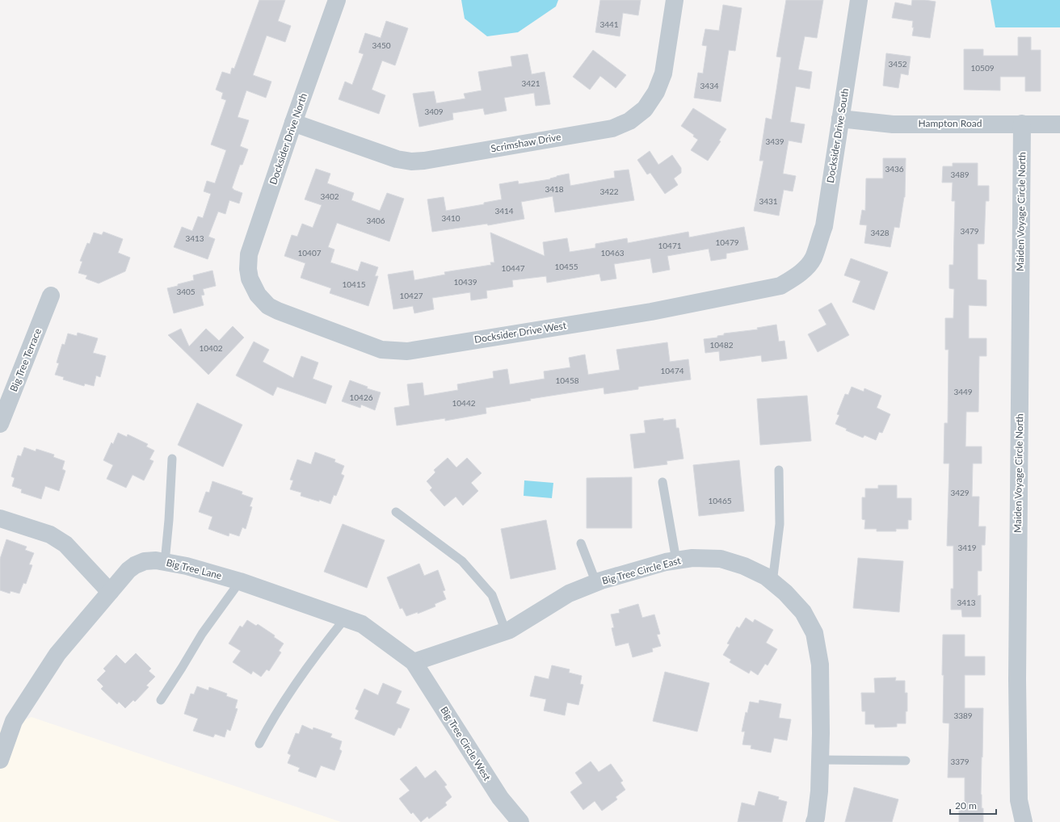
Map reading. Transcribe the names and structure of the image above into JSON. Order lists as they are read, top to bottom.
{
  "streets": {
    "street": [
      "Hampton Road",
      "Docksider Drive South",
      "Docksider Drive North",
      "Scrimshaw Drive",
      "Maiden Voyage Circle North",
      "Docksider Drive West",
      "Big Tree Terrace",
      "Big Tree Lane",
      "Big Tree Circle East",
      "Big Tree Circle West"
    ]
  },
  "crossings": [
    ["Hampton Road", "Docksider Drive South"],
    ["Hampton Road", "Maiden Voyage Circle North"],
    ["Docksider Drive South", "Docksider Drive West"],
    ["Docksider Drive North", "Scrimshaw Drive"],
    ["Docksider Drive North", "Docksider Drive West"],
    ["Big Tree Lane", "Big Tree Circle East"],
    ["Big Tree Lane", "Big Tree Circle West"],
    ["Big Tree Circle East", "Big Tree Circle West"]
  ],
  "house_numbers": [
    "3441",
    "3450",
    "3452",
    "10509",
    "3421",
    "3434",
    "3409",
    "3439",
    "3436",
    "3489",
    "3418",
    "3422",
    "3402",
    "3431",
    "3414",
    "3410",
    "3406",
    "3479",
    "3428",
    "3413",
    "10479",
    "10471",
    "10407",
    "10463",
    "10455",
    "10447",
    "10439",
    "10415",
    "3405",
    "10427",
    "10482",
    "10402",
    "10474",
    "10458",
    "3449",
    "10426",
    "10442",
    "3429",
    "10465",
    "3419",
    "3413",
    "3389",
    "3379"
  ],
  "scale_bar": "20 m"
}
